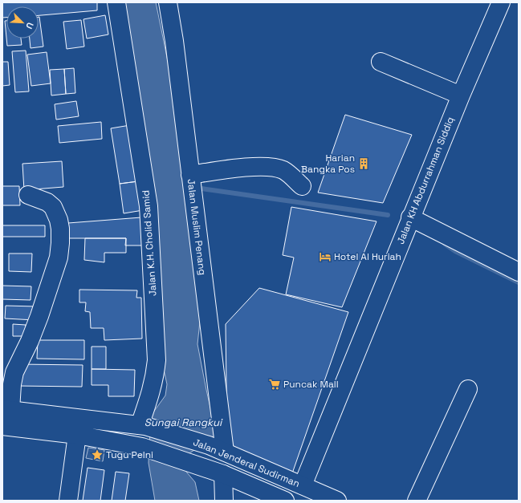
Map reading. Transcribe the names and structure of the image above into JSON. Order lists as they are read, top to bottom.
{
  "streets": {
    "main road": [
      "Jalan KH Abdurrahman Siddiq",
      "Jalan Muslim Penang",
      "Jalan K.H. Cholid Samid",
      "Jalan Jenderal Sudirman"
    ]
  },
  "crossings": [
    ["Jalan KH Abdurrahman Siddiq", "Jalan Jenderal Sudirman"],
    ["Jalan Muslim Penang", "Jalan Jenderal Sudirman"],
    ["Jalan K.H. Cholid Samid", "Jalan Jenderal Sudirman"]
  ],
  "water": ["Sungai Rangkui"],
  "places": {
    "building": ["Harian Bangka Pos"],
    "hotel": ["Hotel Al Huriah"],
    "supermarket": ["Puncak Mall"],
    "place": ["Tugu Pelni"]
  },
  "north": "bottom right"
}
